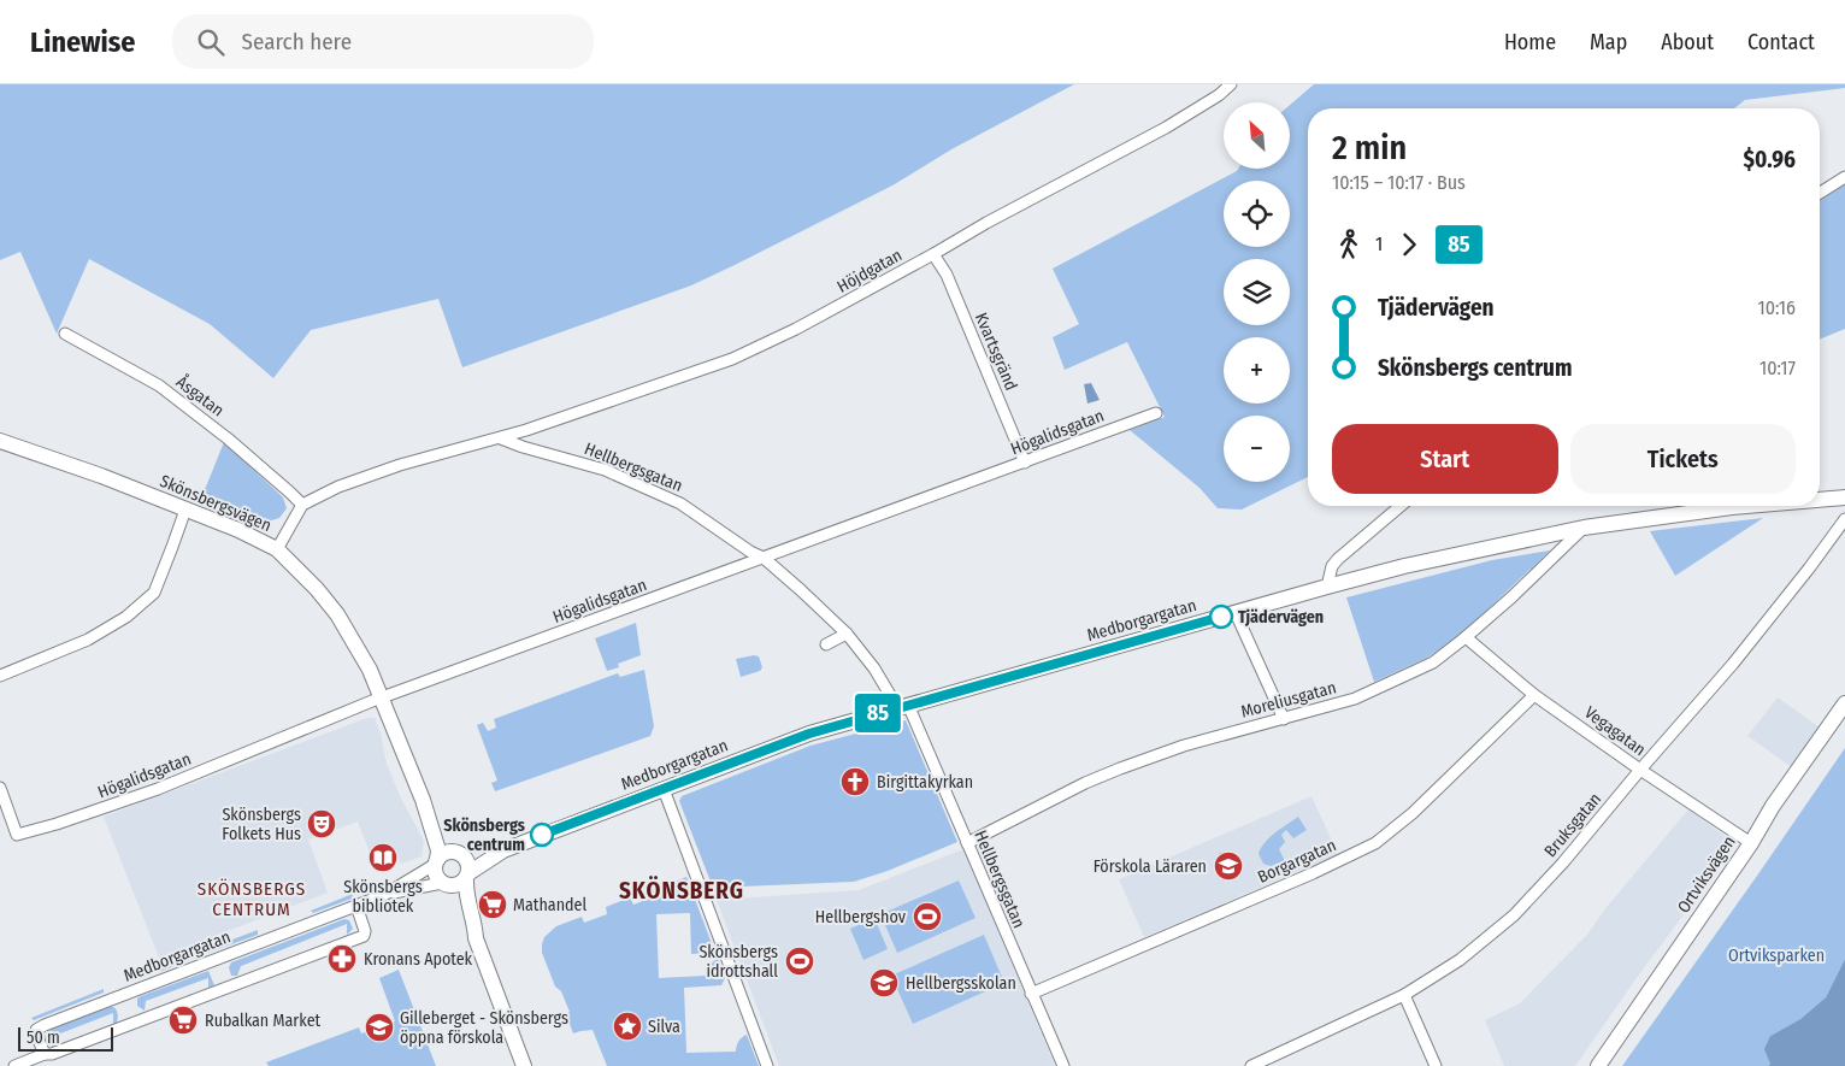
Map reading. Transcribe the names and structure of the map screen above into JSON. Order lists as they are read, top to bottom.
{
  "streets": {
    "street": [
      "Höjdgatan",
      "Kvartsgränd",
      "Åsgatan",
      "Högalidsgatan",
      "Hellbergsgatan",
      "Skönsbergsvägen",
      "Medborgargatan",
      "Moreliusgatan",
      "Vegagatan",
      "Bruksgatan",
      "Borgargatan",
      "Ortviksvägen"
    ]
  },
  "crossings": [
    ["Höjdgatan", "Kvartsgränd"],
    ["Höjdgatan", "Hellbergsgatan"],
    ["Kvartsgränd", "Högalidsgatan"],
    ["Högalidsgatan", "Hellbergsgatan"],
    ["Högalidsgatan", "Skönsbergsvägen"],
    ["Hellbergsgatan", "Medborgargatan"],
    ["Hellbergsgatan", "Moreliusgatan"],
    ["Hellbergsgatan", "Borgargatan"],
    ["Skönsbergsvägen", "Medborgargatan"],
    ["Medborgargatan", "Moreliusgatan"],
    ["Moreliusgatan", "Vegagatan"],
    ["Vegagatan", "Bruksgatan"],
    ["Vegagatan", "Borgargatan"],
    ["Vegagatan", "Ortviksvägen"]
  ],
  "districts": ["SKÖNSBERGS CENTRUM", "SKÖNSBERG"],
  "parks": ["Ortviksparken"],
  "places": {
    "other": ["Tjädervägen", "Skönsbergs centrum"],
    "church": ["Birgittakyrkan"],
    "theatre": ["Skönsbergs Folkets Hus"],
    "library": ["Skönsbergs bibliotek"],
    "school or university": ["Förskola Läraren", "Hellbergsskolan", "Gilleberget - Skönsbergs öppna förskola"],
    "supermarket": ["Mathandel", "Rubalkan Market"],
    "sports": ["Hellbergshov", "Skönsbergs idrottshall"],
    "pharmacy": ["Kronans Apotek"],
    "place": ["Silva"]
  },
  "lines": ["bus line 85"],
  "scale_bar": "50 m",
  "north": "top left",
  "page": {
    "header": "Linewise",
    "search": "Search here",
    "nav": [
      "Home",
      "Map",
      "About",
      "Contact"
    ],
    "on_map": "85",
    "map_buttons": ["+", "−"],
    "heading": ["2 min", "10:15 – 10:17 · Bus", "$0.96"],
    "legs": ["1", "85"],
    "list": [
      {
        "name": "Tjädervägen",
        "value": "10:16"
      },
      {
        "name": "Skönsbergs centrum",
        "value": "10:17"
      }
    ],
    "buttons": ["Start", "Tickets"],
    "scale": "50 m"
  }
}
